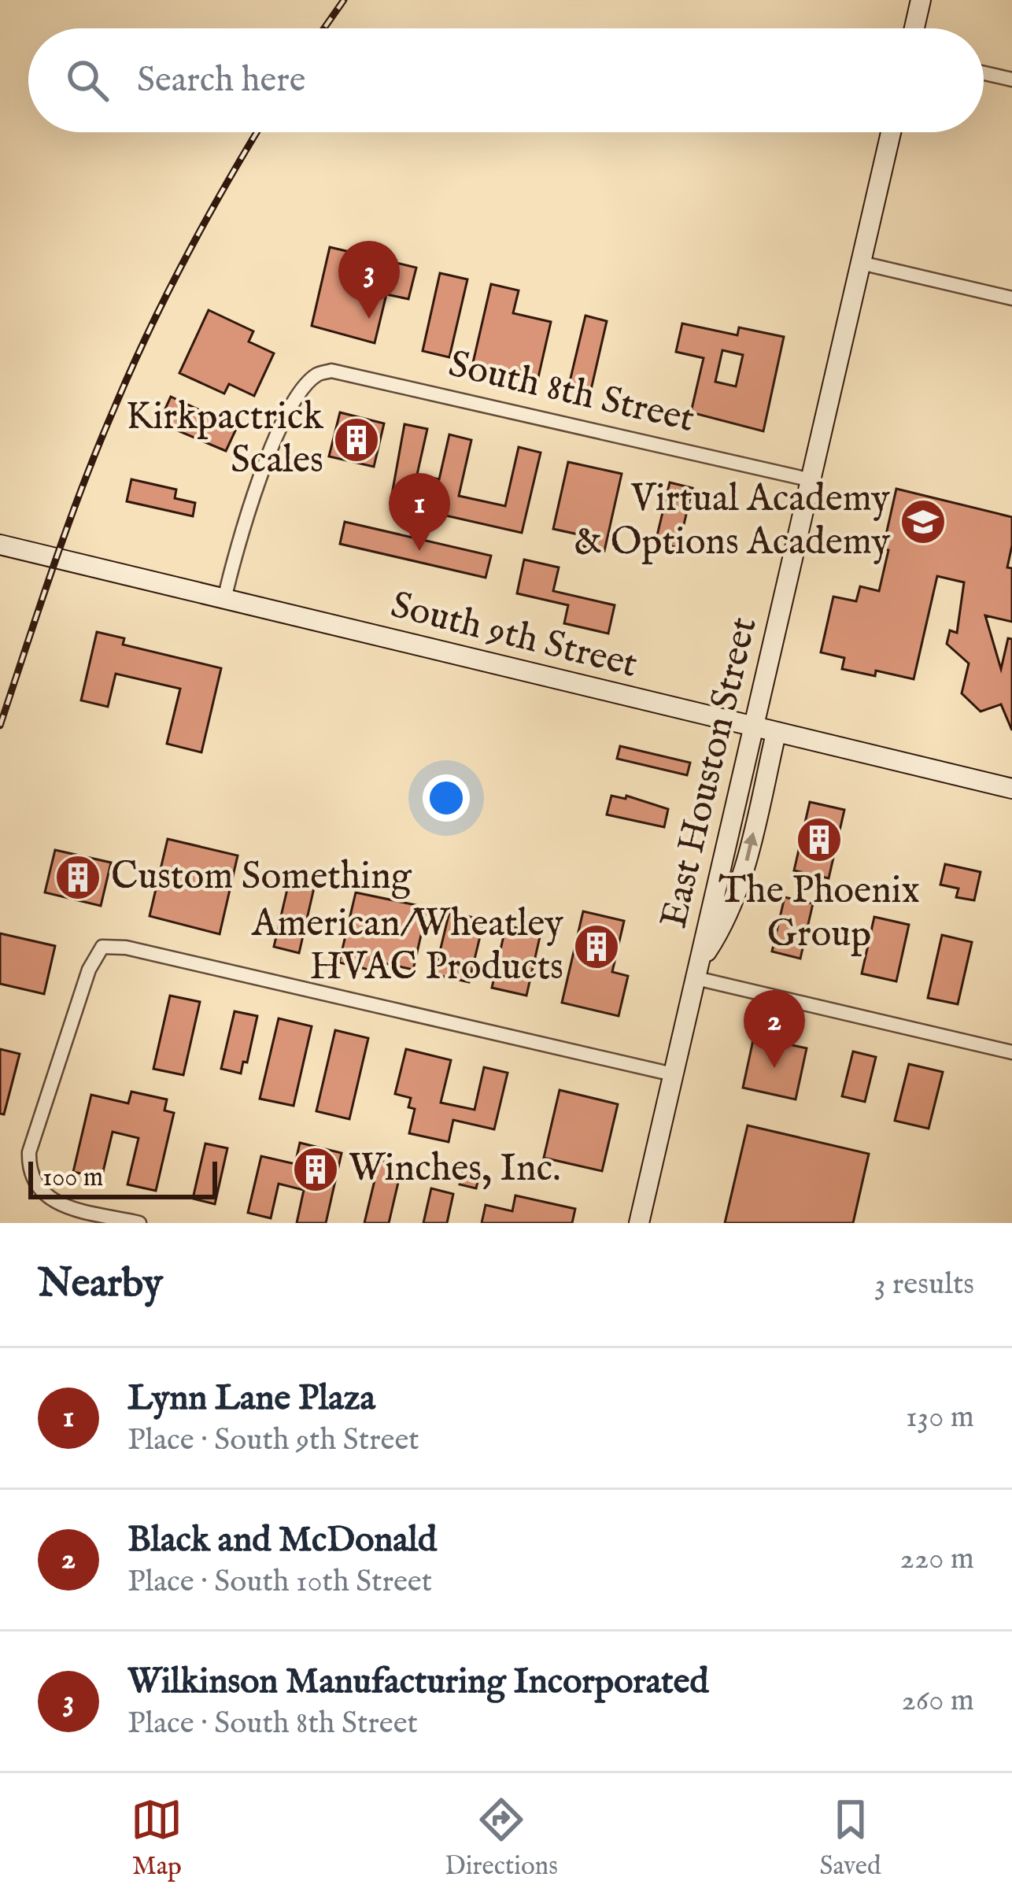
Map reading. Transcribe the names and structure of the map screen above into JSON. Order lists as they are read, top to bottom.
{
  "streets": {
    "street": ["South 8th Street", "South 9th Street", "East Houston Street"]
  },
  "crossings": [
    ["South 8th Street", "South 9th Street"],
    ["South 8th Street", "East Houston Street"],
    ["South 9th Street", "East Houston Street"]
  ],
  "places": {
    "building": [
      "Kirkpactrick Scales",
      "The Phoenix Group",
      "Custom Something",
      "American/Wheatley HVAC Products",
      "Winches, Inc."
    ],
    "school or university": ["Virtual Academy & Options Academy"]
  },
  "scale_bar": "100 m",
  "page": {
    "search": "Search here",
    "pins": ["3", "1", "2"],
    "scale": "100 m",
    "heading": ["Nearby", "3 results"],
    "list": [
      {
        "mark": "1",
        "name": "Lynn Lane Plaza",
        "note": "Place · South 9th Street",
        "value": "130 m"
      },
      {
        "mark": "2",
        "name": "Black and McDonald",
        "note": "Place · South 10th Street",
        "value": "220 m"
      },
      {
        "mark": "3",
        "name": "Wilkinson Manufacturing Incorporated",
        "note": "Place · South 8th Street",
        "value": "260 m"
      }
    ],
    "nav": ["Map", "Directions", "Saved"]
  }
}
